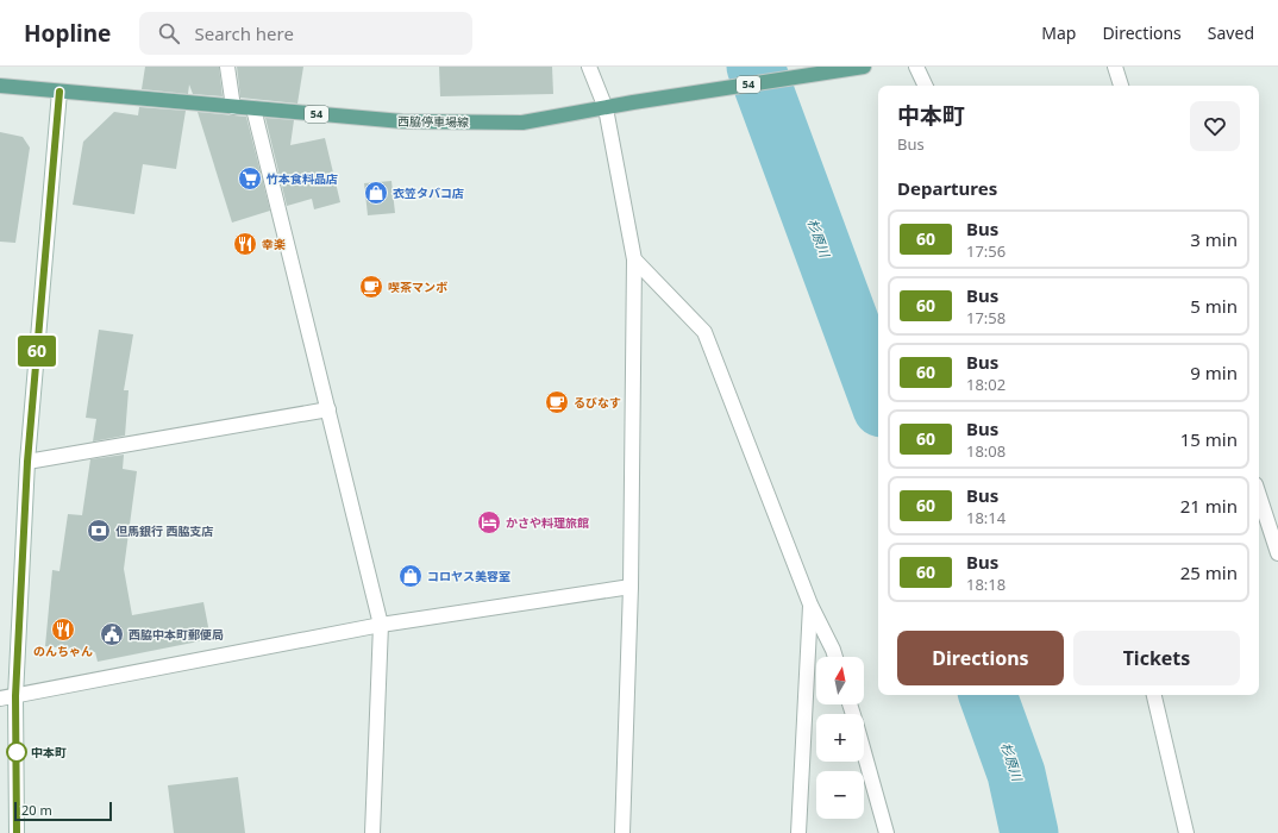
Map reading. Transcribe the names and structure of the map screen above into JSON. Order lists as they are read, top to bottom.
{
  "streets": {
    "main road": ["54", "西脇停車場線"]
  },
  "water": ["杉原川"],
  "places": {
    "supermarket": ["竹本食料品店"],
    "shop": ["衣笠タバコ店", "コロヤス美容室"],
    "restaurant": ["幸楽", "のんちゃん"],
    "cafe": ["喫茶マンボ", "るびなす"],
    "hotel": ["かさや料理旅館"],
    "bank": ["但馬銀行 西脇支店"],
    "public building": ["西脇中本町郵便局"],
    "other": ["中本町"]
  },
  "lines": ["bus line 60"],
  "scale_bar": "20 m",
  "north": "top",
  "page": {
    "header": "Hopline",
    "search": "Search here",
    "nav": ["Map", "Directions", "Saved"],
    "on_map": "60",
    "heading": [
      ["中本町", "Bus"],
      "Departures"
    ],
    "list": [
      {
        "mark": "60",
        "name": "Bus",
        "note": "17:56",
        "value": "3 min"
      },
      {
        "mark": "60",
        "name": "Bus",
        "note": "17:58",
        "value": "5 min"
      },
      {
        "mark": "60",
        "name": "Bus",
        "note": "18:02",
        "value": "9 min"
      },
      {
        "mark": "60",
        "name": "Bus",
        "note": "18:08",
        "value": "15 min"
      },
      {
        "mark": "60",
        "name": "Bus",
        "note": "18:14",
        "value": "21 min"
      },
      {
        "mark": "60",
        "name": "Bus",
        "note": "18:18",
        "value": "25 min"
      }
    ],
    "buttons": ["Directions", "Tickets"],
    "map_buttons": ["+", "−"],
    "scale": "20 m"
  }
}
